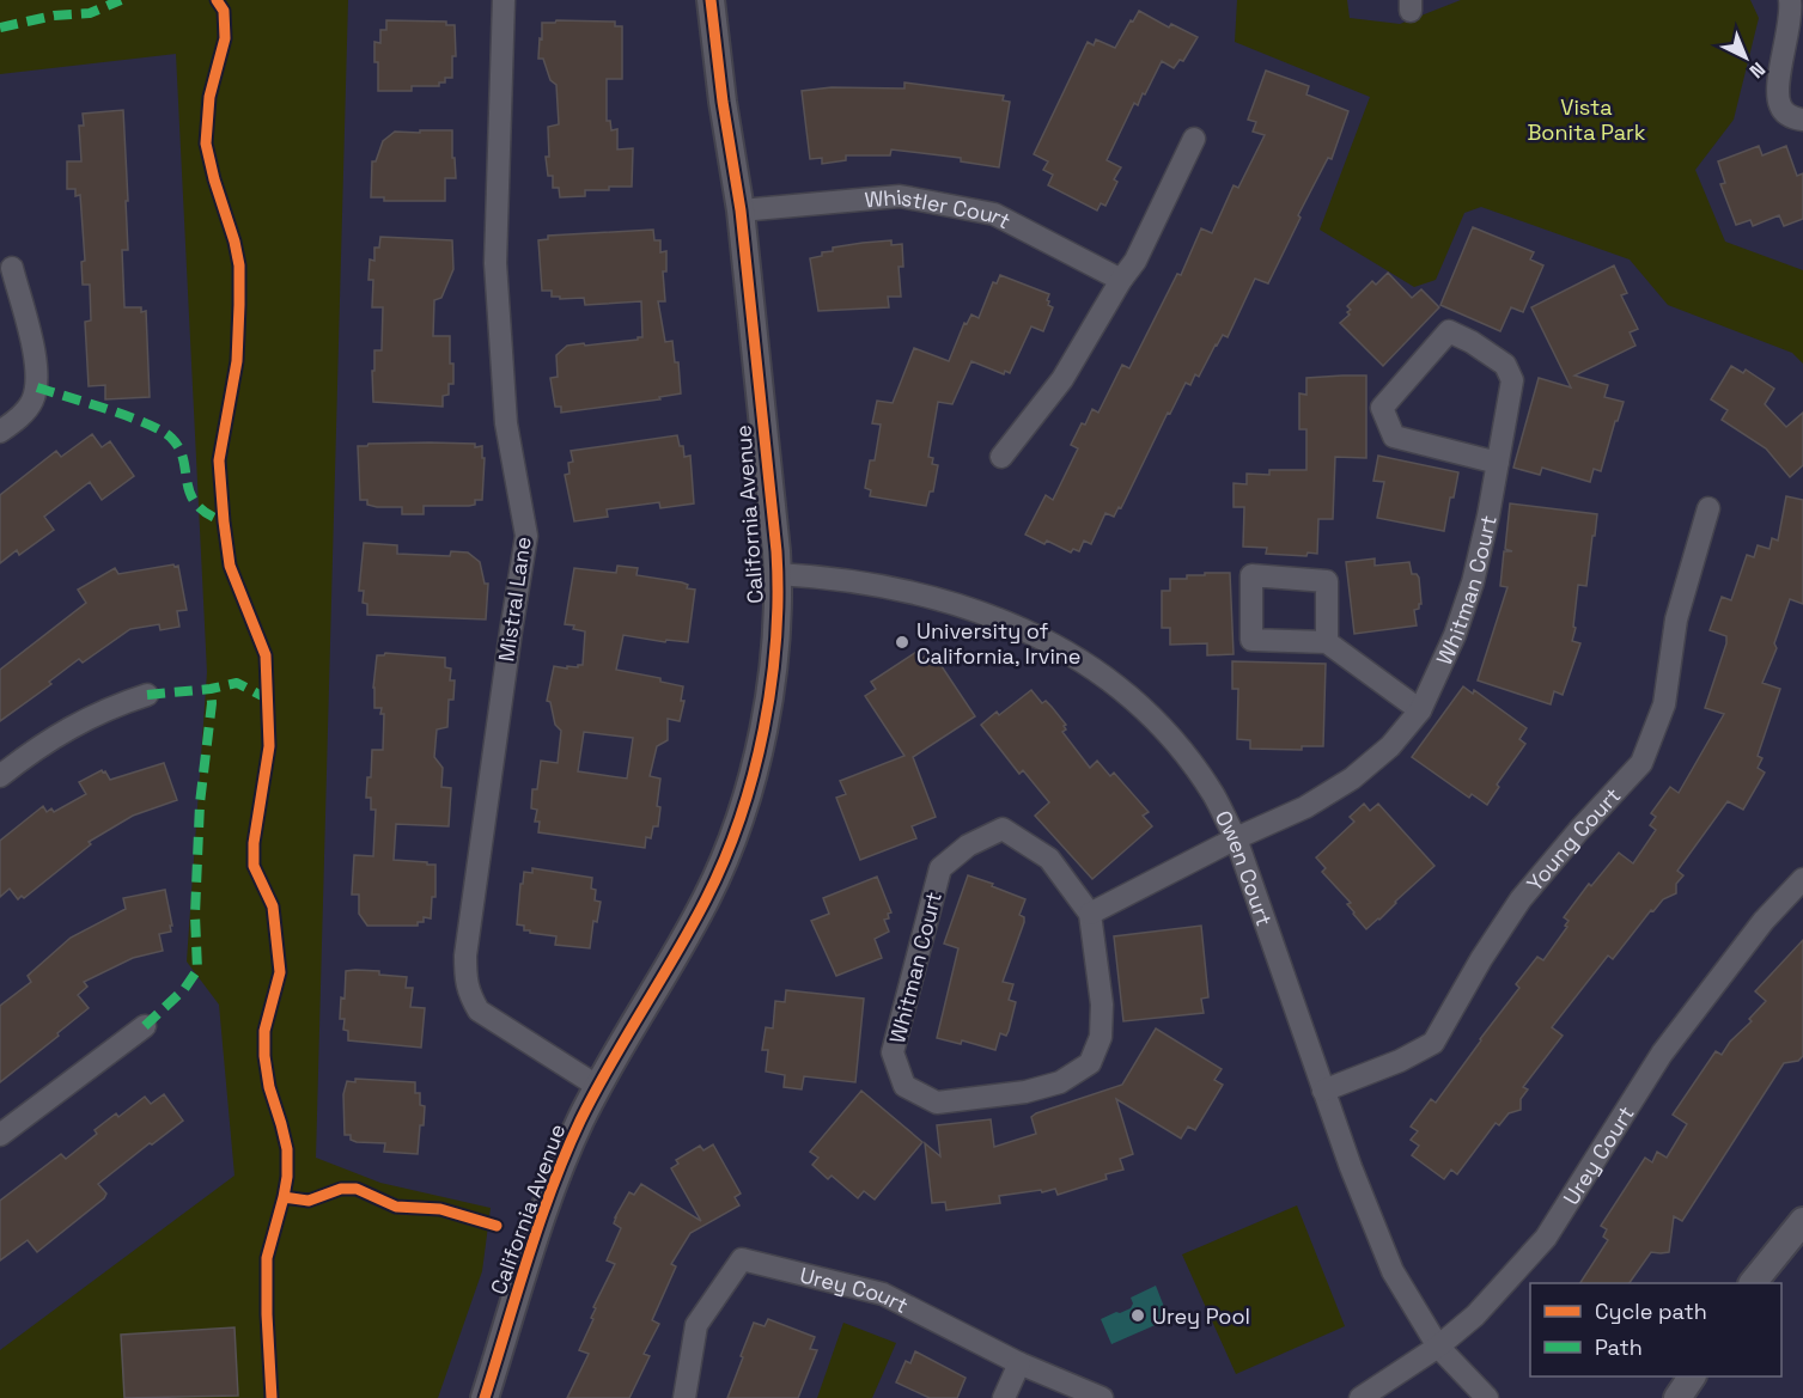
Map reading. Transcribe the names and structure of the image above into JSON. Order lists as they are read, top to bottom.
{
  "streets": {
    "street": [
      "Whistler Court",
      "California Avenue",
      "Whitman Court",
      "Mistral Lane",
      "Young Court",
      "Owen Court",
      "Urey Court"
    ]
  },
  "crossings": [
    ["Whistler Court", "California Avenue"],
    ["California Avenue", "Mistral Lane"],
    ["California Avenue", "Owen Court"],
    ["Whitman Court", "Owen Court"],
    ["Young Court", "Owen Court"],
    ["Owen Court", "Urey Court"]
  ],
  "parks": ["Vista Bonita Park"],
  "places": ["University of California, Irvine", "Urey Pool"],
  "legend": ["Cycle path", "Path"],
  "north": "bottom right"
}
